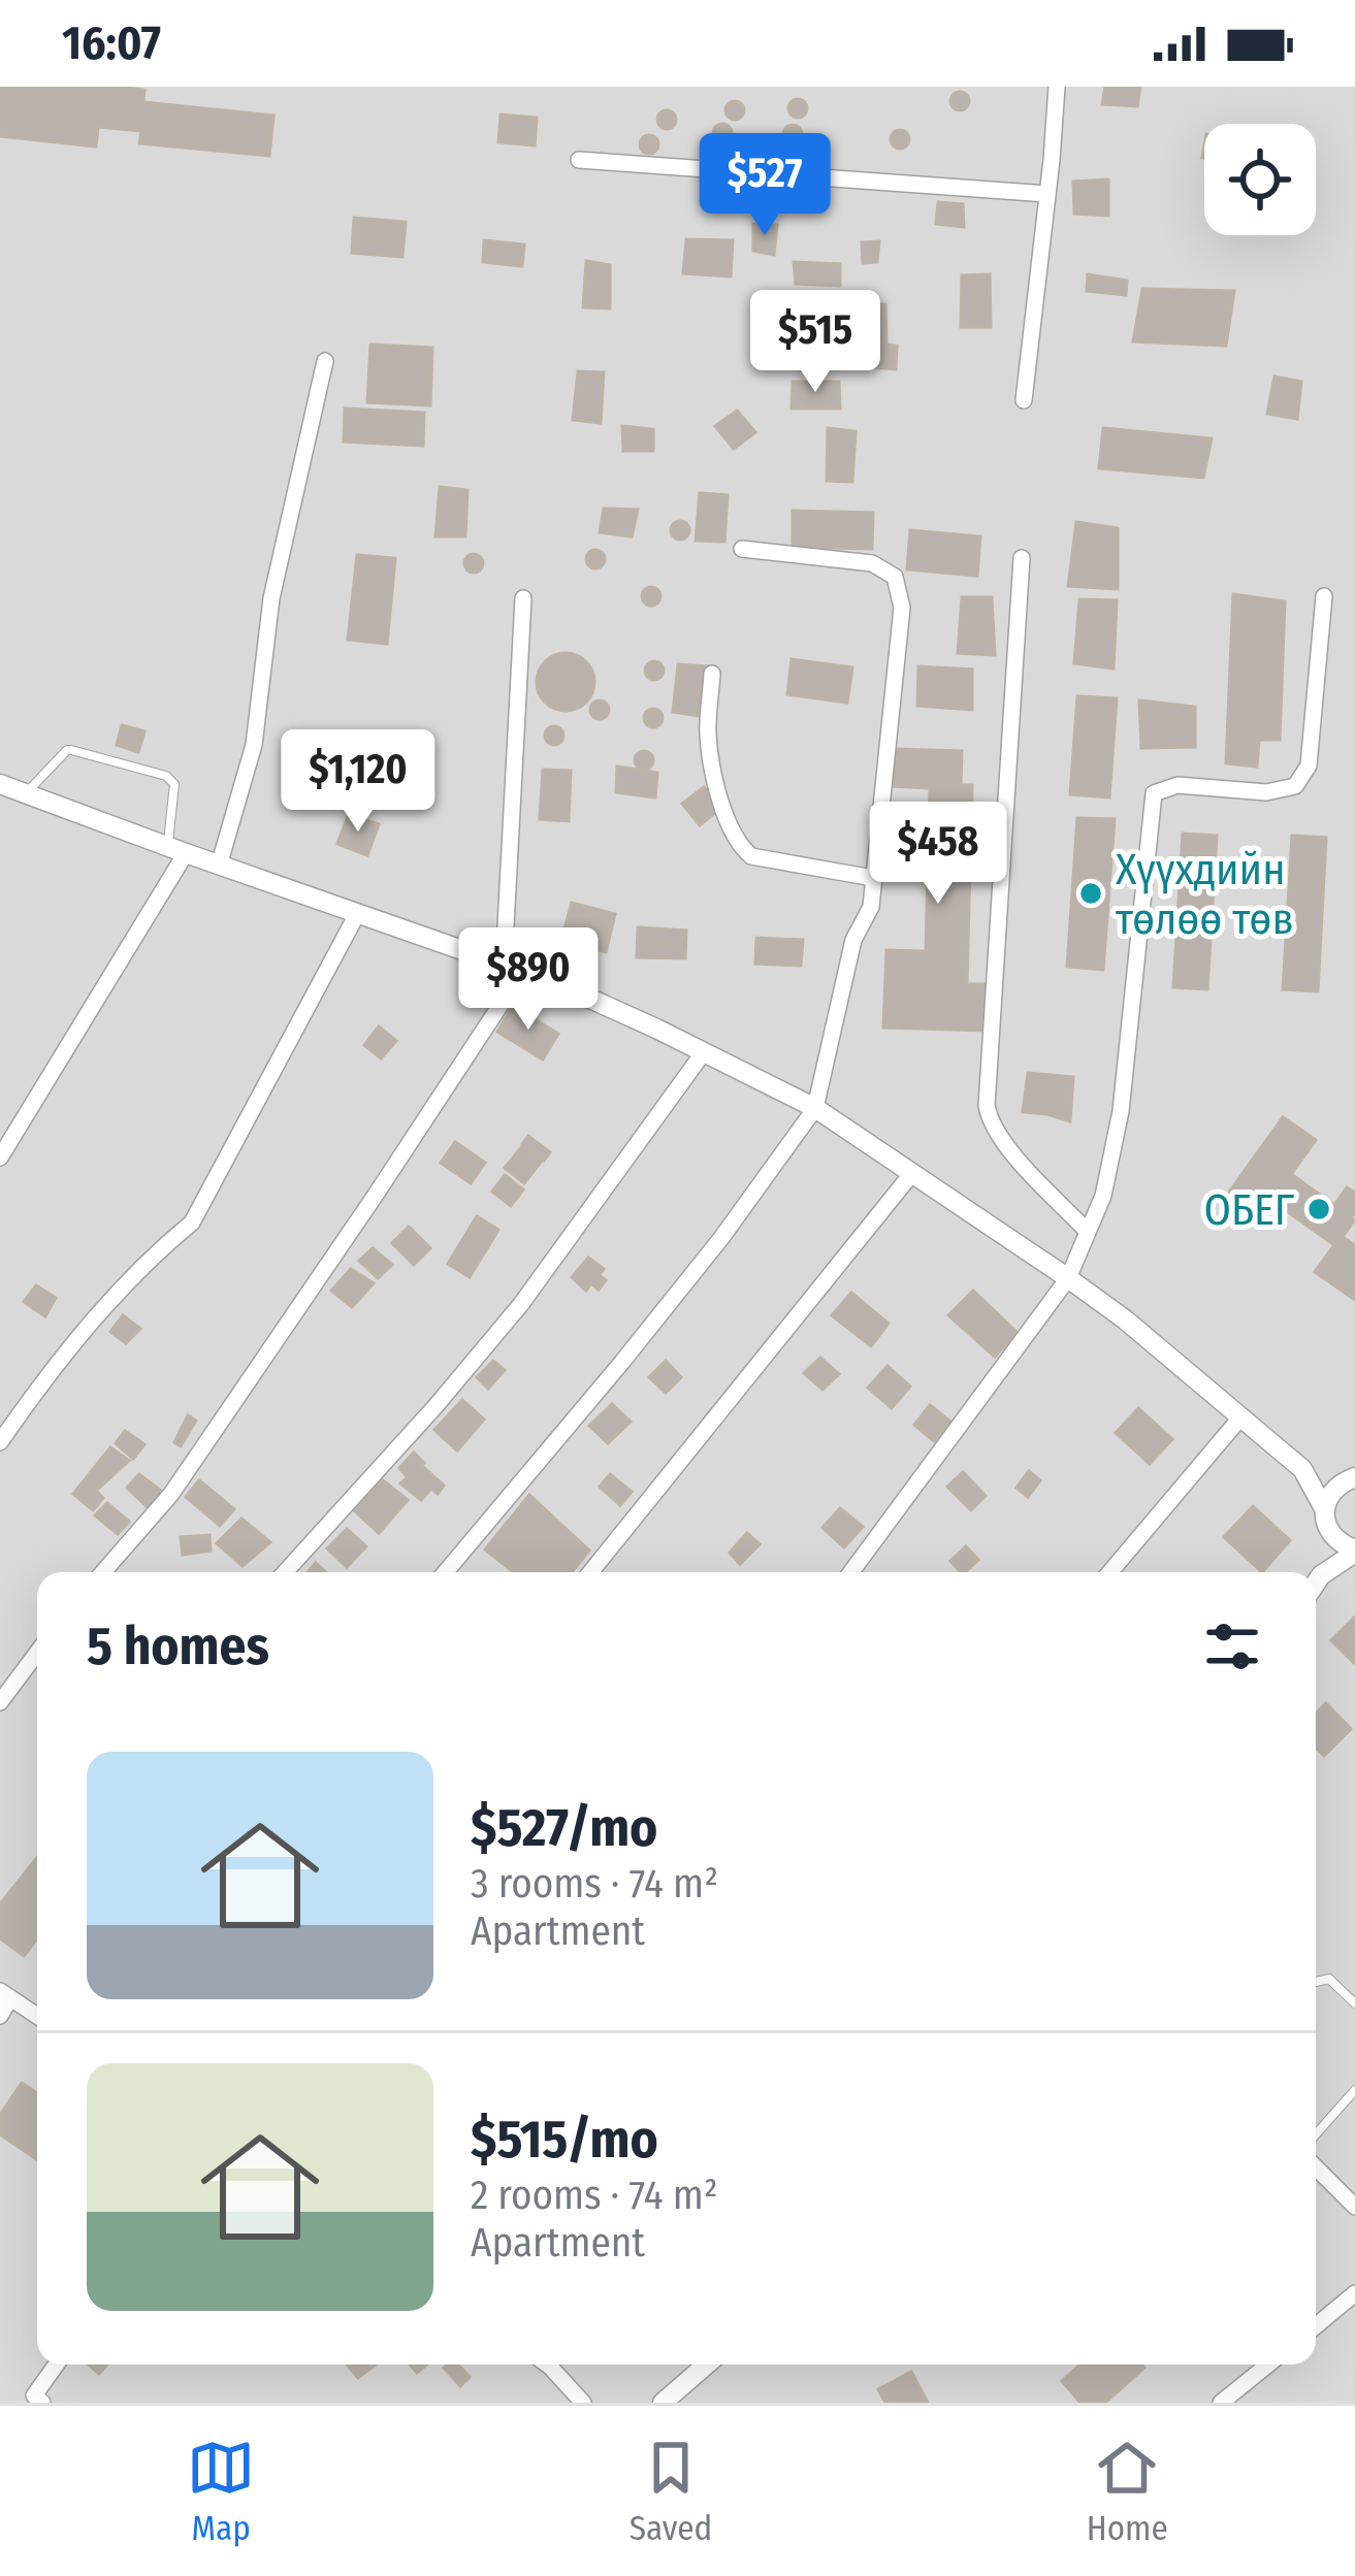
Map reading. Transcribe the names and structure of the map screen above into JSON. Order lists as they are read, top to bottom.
{
  "places": ["Хүүхдийн төлөө төв", "ОБЕГ"],
  "page": {
    "status": "16:07",
    "price": [
      "$527",
      "$515",
      "$1,120",
      "$458",
      "$890"
    ],
    "heading": "5 homes",
    "list": [
      {
        "name": "$527/mo",
        "note": "3 rooms · 74 m² · Apartment"
      },
      {
        "name": "$515/mo",
        "note": "2 rooms · 74 m² · Apartment"
      }
    ],
    "tabs": ["Map", "Saved", "Home"]
  }
}
